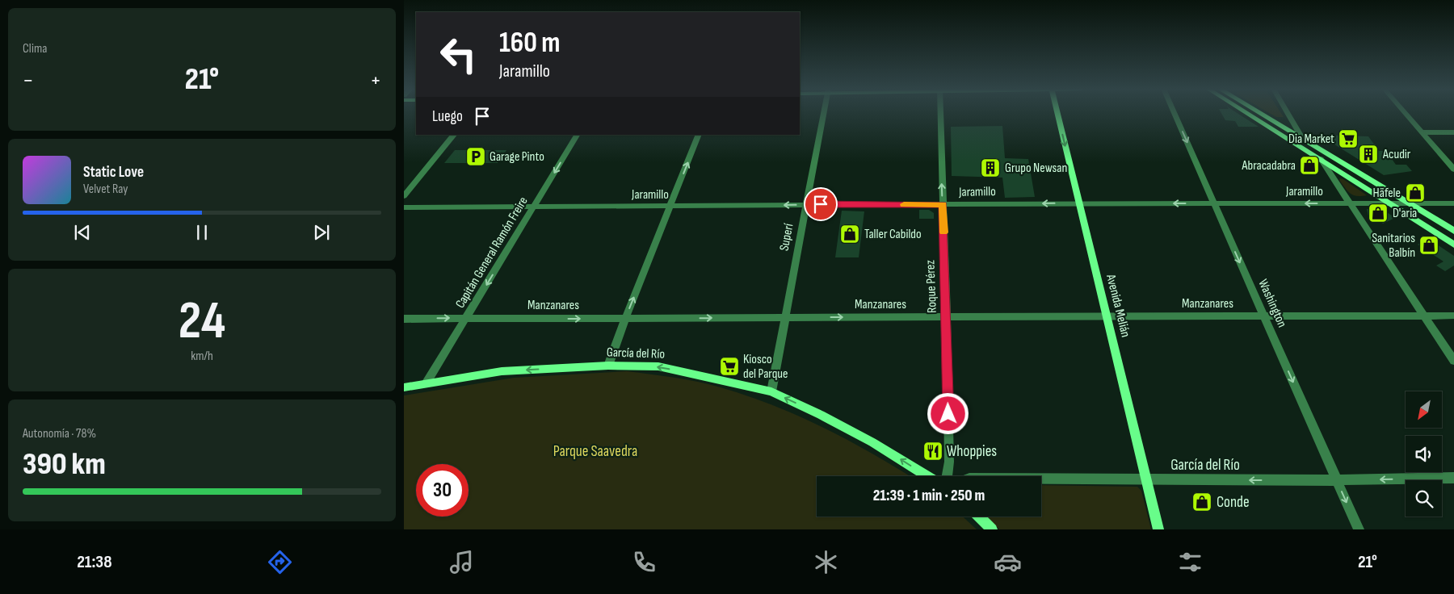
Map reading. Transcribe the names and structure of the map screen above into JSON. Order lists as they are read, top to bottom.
{
  "streets": {
    "street": [
      "Jaramillo",
      "Superí",
      "Capitán General Ramón Freire",
      "Roque Pérez",
      "Manzanares",
      "Washington",
      "Avenida Melián",
      "García del Río"
    ]
  },
  "crossings": [
    ["Jaramillo", "Superí"],
    ["Jaramillo", "Capitán General Ramón Freire"],
    ["Jaramillo", "Roque Pérez"],
    ["Jaramillo", "Washington"],
    ["Jaramillo", "Avenida Melián"],
    ["Superí", "Manzanares"],
    ["Superí", "García del Río"],
    ["Capitán General Ramón Freire", "Manzanares"],
    ["Capitán General Ramón Freire", "García del Río"],
    ["Roque Pérez", "Manzanares"],
    ["Manzanares", "Washington"],
    ["Manzanares", "Avenida Melián"],
    ["Washington", "García del Río"],
    ["Avenida Melián", "García del Río"]
  ],
  "one_way": [
    "Jaramillo",
    "Capitán General Ramón Freire",
    "Manzanares",
    "Washington",
    "García del Río"
  ],
  "parks": ["Parque Saavedra"],
  "places": {
    "supermarket": ["Dia Market", "Kiosco del Parque"],
    "building": ["Acudir", "Grupo Newsan"],
    "parking": ["Garage Pinto"],
    "shop": [
      "Abracadabra",
      "Häfele",
      "D'aria",
      "Taller Cabildo",
      "Sanitarios Balbín",
      "Conde"
    ],
    "restaurant": ["Whoppies"]
  },
  "north": "bottom left",
  "page": {
    "tile": [
      "Clima",
      ["24", "km/h"],
      ["Autonomía · 78%", "390 km"]
    ],
    "turn": ["160 m", "Jaramillo"],
    "heat": ["−", "21°", "+"],
    "then": "Luego",
    "song": ["Static Love", "Velvet Ray"],
    "limit": "30",
    "trip": "21:39 · 1 min · 250 m",
    "tabs": ["21:38", "21°"]
  }
}
